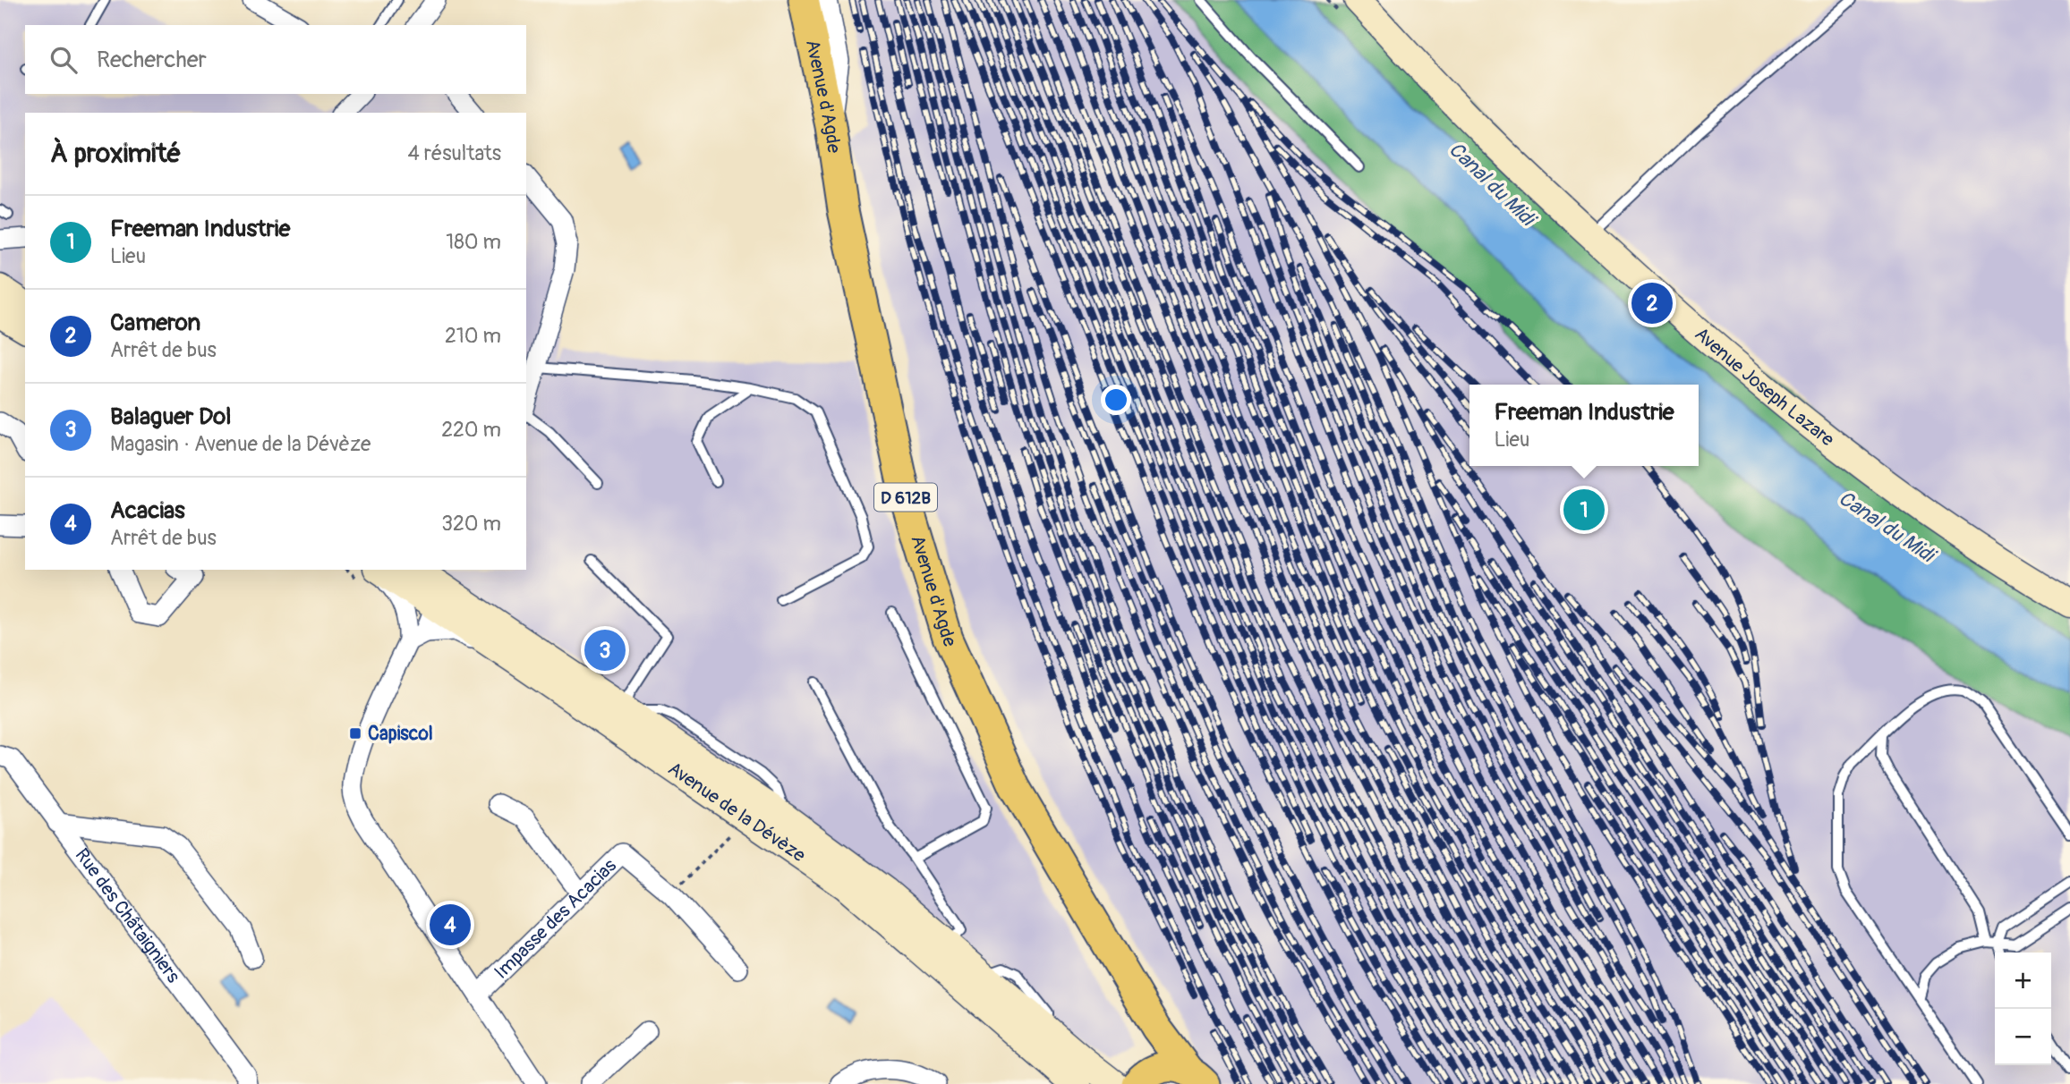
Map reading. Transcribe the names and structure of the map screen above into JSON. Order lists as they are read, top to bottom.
{
  "streets": {
    "main road": [
      "Avenue d'Agde",
      "Avenue Joseph Lazare",
      "D 612B",
      "Avenue de la Dévèze"
    ],
    "street": ["Rue des Châtaigniers", "Impasse des Acacias"]
  },
  "water": ["Canal du Midi"],
  "places": {
    "transit": ["Capiscol"]
  },
  "page": {
    "search": "Rechercher",
    "heading": ["À proximité", "4 résultats"],
    "list": [
      {
        "mark": "1",
        "name": "Freeman Industrie",
        "note": "Lieu",
        "value": "180 m"
      },
      {
        "mark": "2",
        "name": "Cameron",
        "note": "Arrêt de bus",
        "value": "210 m"
      },
      {
        "mark": "3",
        "name": "Balaguer Dol",
        "note": "Magasin · Avenue de la Dévèze",
        "value": "220 m"
      },
      {
        "mark": "4",
        "name": "Acacias",
        "note": "Arrêt de bus",
        "value": "320 m"
      }
    ],
    "pins": [
      "2",
      "1",
      "3",
      "4"
    ],
    "popup": ["Freeman Industrie", "Lieu"],
    "map_buttons": ["+", "−"]
  }
}
